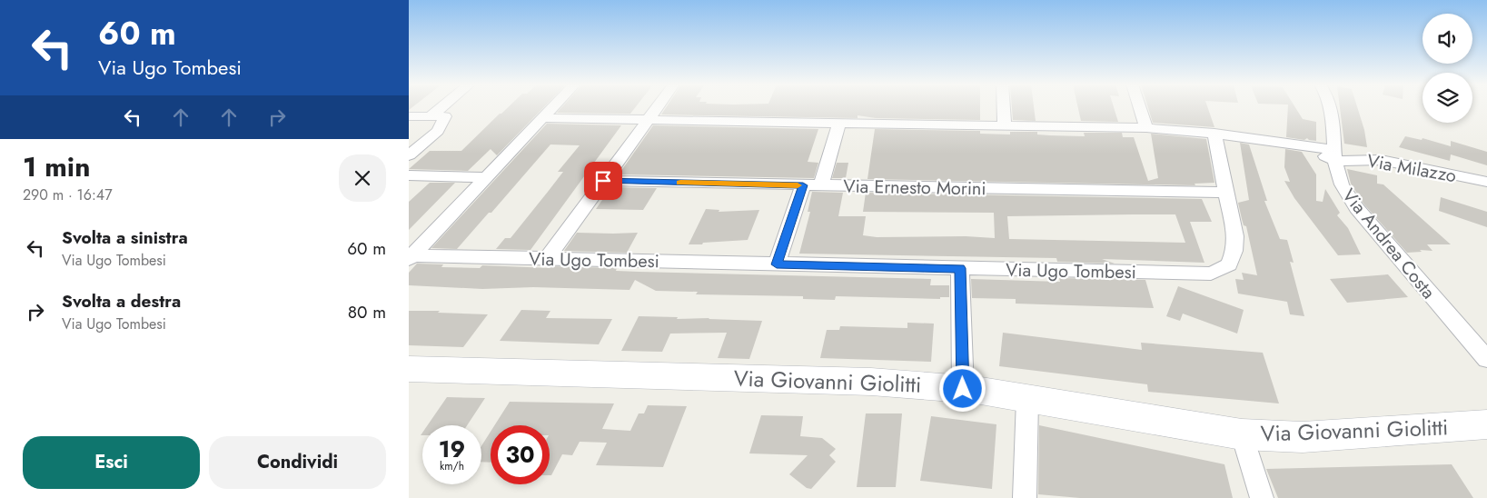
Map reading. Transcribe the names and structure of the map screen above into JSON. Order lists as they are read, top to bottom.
{
  "streets": {
    "street": [
      "Via Milazzo",
      "Via Ernesto Morini",
      "Via Andrea Costa",
      "Via Ugo Tombesi",
      "Via Giovanni Giolitti"
    ]
  },
  "crossings": [
    ["Via Milazzo", "Via Andrea Costa"],
    ["Via Ernesto Morini", "Via Ugo Tombesi"]
  ],
  "page": {
    "turn": ["60 m", "Via Ugo Tombesi"],
    "heading": ["1 min", "290 m · 16:47"],
    "list": [
      {
        "name": "Svolta a sinistra",
        "note": "Via Ugo Tombesi",
        "value": "60 m"
      },
      {
        "name": "Svolta a destra",
        "note": "Via Ugo Tombesi",
        "value": "80 m"
      }
    ],
    "speed": "19 km/h",
    "limit": "30",
    "buttons": ["Esci", "Condividi"]
  }
}
